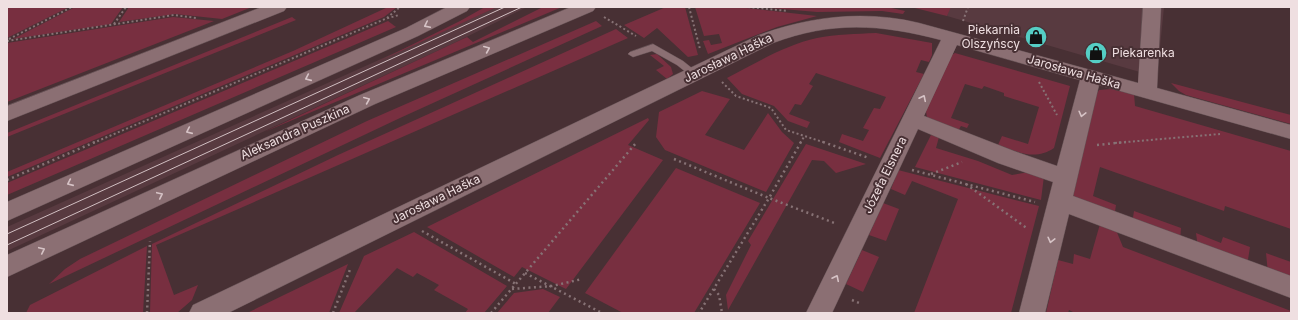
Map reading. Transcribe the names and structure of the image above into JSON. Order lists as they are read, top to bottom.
{
  "streets": {
    "street": ["Jarosława Haška", "Aleksandra Puszkina", "Józefa Elsnera"]
  },
  "crossings": [
    ["Jarosława Haška", "Józefa Elsnera"]
  ],
  "places": {
    "shop": ["Piekarnia Olszyńscy", "Piekarenka"]
  }
}
